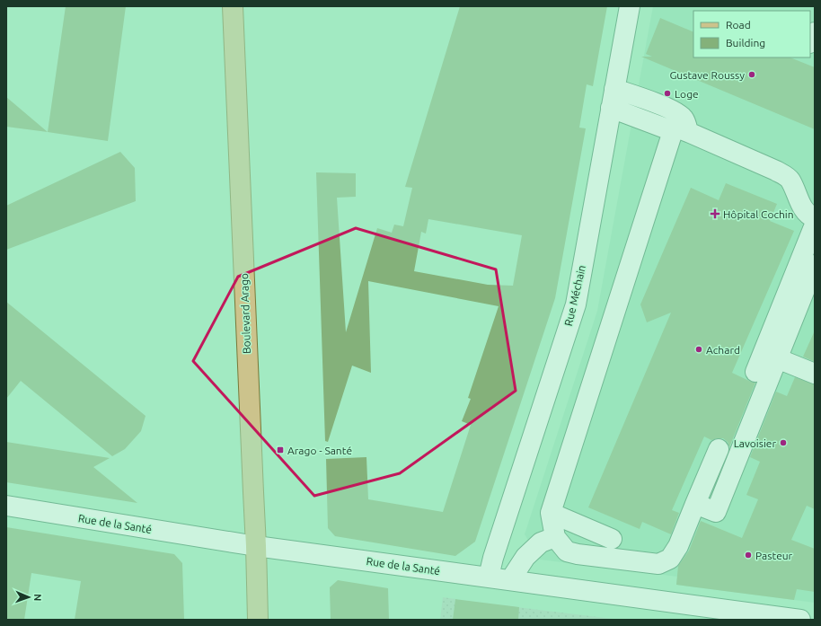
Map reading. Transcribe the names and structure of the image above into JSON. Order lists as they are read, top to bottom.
{
  "streets": {
    "main road": ["Boulevard Arago"],
    "street": ["Rue Méchain", "Rue de la Santé"]
  },
  "crossings": [
    ["Rue Méchain", "Rue de la Santé"],
    ["Boulevard Arago", "Rue de la Santé"]
  ],
  "places": {
    "other": [
      "Gustave Roussy",
      "Loge",
      "Achard",
      "Lavoisier",
      "Pasteur"
    ],
    "health": ["Hôpital Cochin"],
    "transit": ["Arago - Santé"]
  },
  "legend": ["Road", "Building"],
  "north": "right"
}
